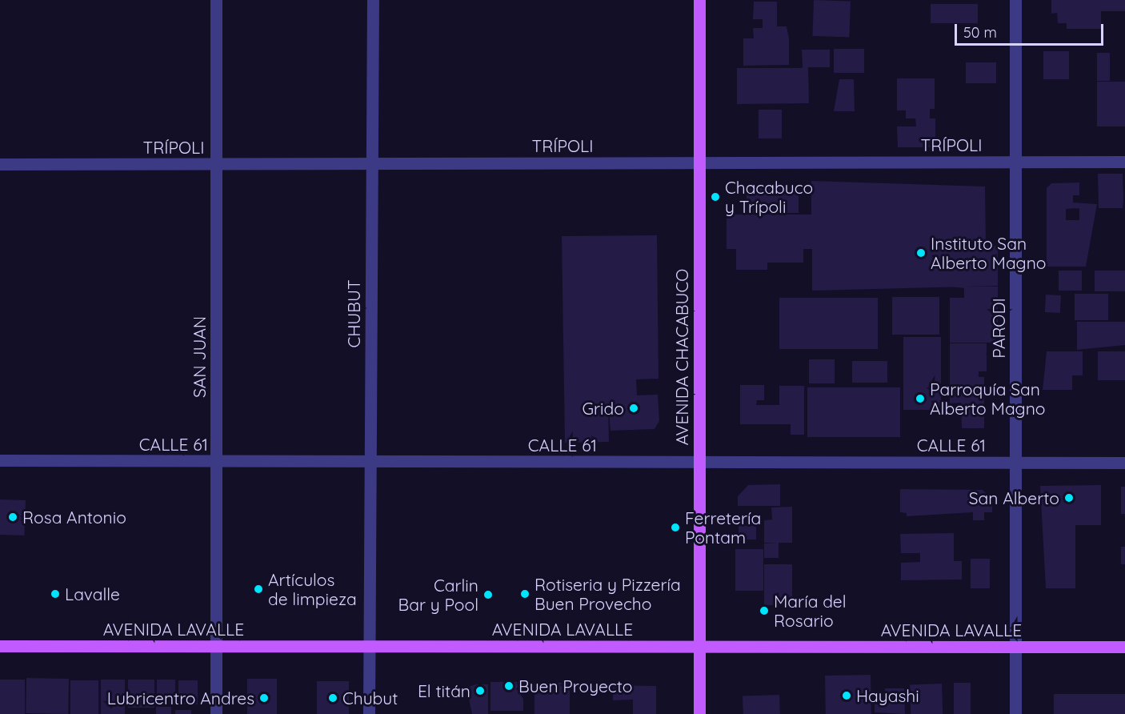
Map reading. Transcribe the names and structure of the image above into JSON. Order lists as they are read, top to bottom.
{
  "streets": {
    "main road": ["AVENIDA CHACABUCO", "AVENIDA LAVALLE"],
    "street": [
      "TRÍPOLI",
      "CHUBUT",
      "PARODI",
      "SAN JUAN",
      "CALLE 61"
    ]
  },
  "crossings": [
    ["TRÍPOLI", "CHUBUT"],
    ["TRÍPOLI", "PARODI"],
    ["TRÍPOLI", "SAN JUAN"],
    ["TRÍPOLI", "AVENIDA CHACABUCO"],
    ["CHUBUT", "CALLE 61"],
    ["CHUBUT", "AVENIDA LAVALLE"],
    ["PARODI", "CALLE 61"],
    ["PARODI", "AVENIDA LAVALLE"],
    ["SAN JUAN", "CALLE 61"],
    ["SAN JUAN", "AVENIDA LAVALLE"],
    ["AVENIDA CHACABUCO", "CALLE 61"],
    ["AVENIDA CHACABUCO", "AVENIDA LAVALLE"]
  ],
  "places": [
    "Chacabuco y Trípoli",
    "Instituto San Alberto Magno",
    "Parroquía San Alberto Magno",
    "Grido",
    "San Alberto",
    "Rosa Antonio",
    "Ferretería Pontam",
    "Artículos de limpieza",
    "Lavalle",
    "Rotiseria y Pizzería Buen Provecho",
    "Carlin Bar y Pool",
    "María del Rosario",
    "Buen Proyecto",
    "El titán",
    "Hayashi",
    "Lubricentro Andres",
    "Chubut"
  ],
  "scale_bar": "50 m"
}
